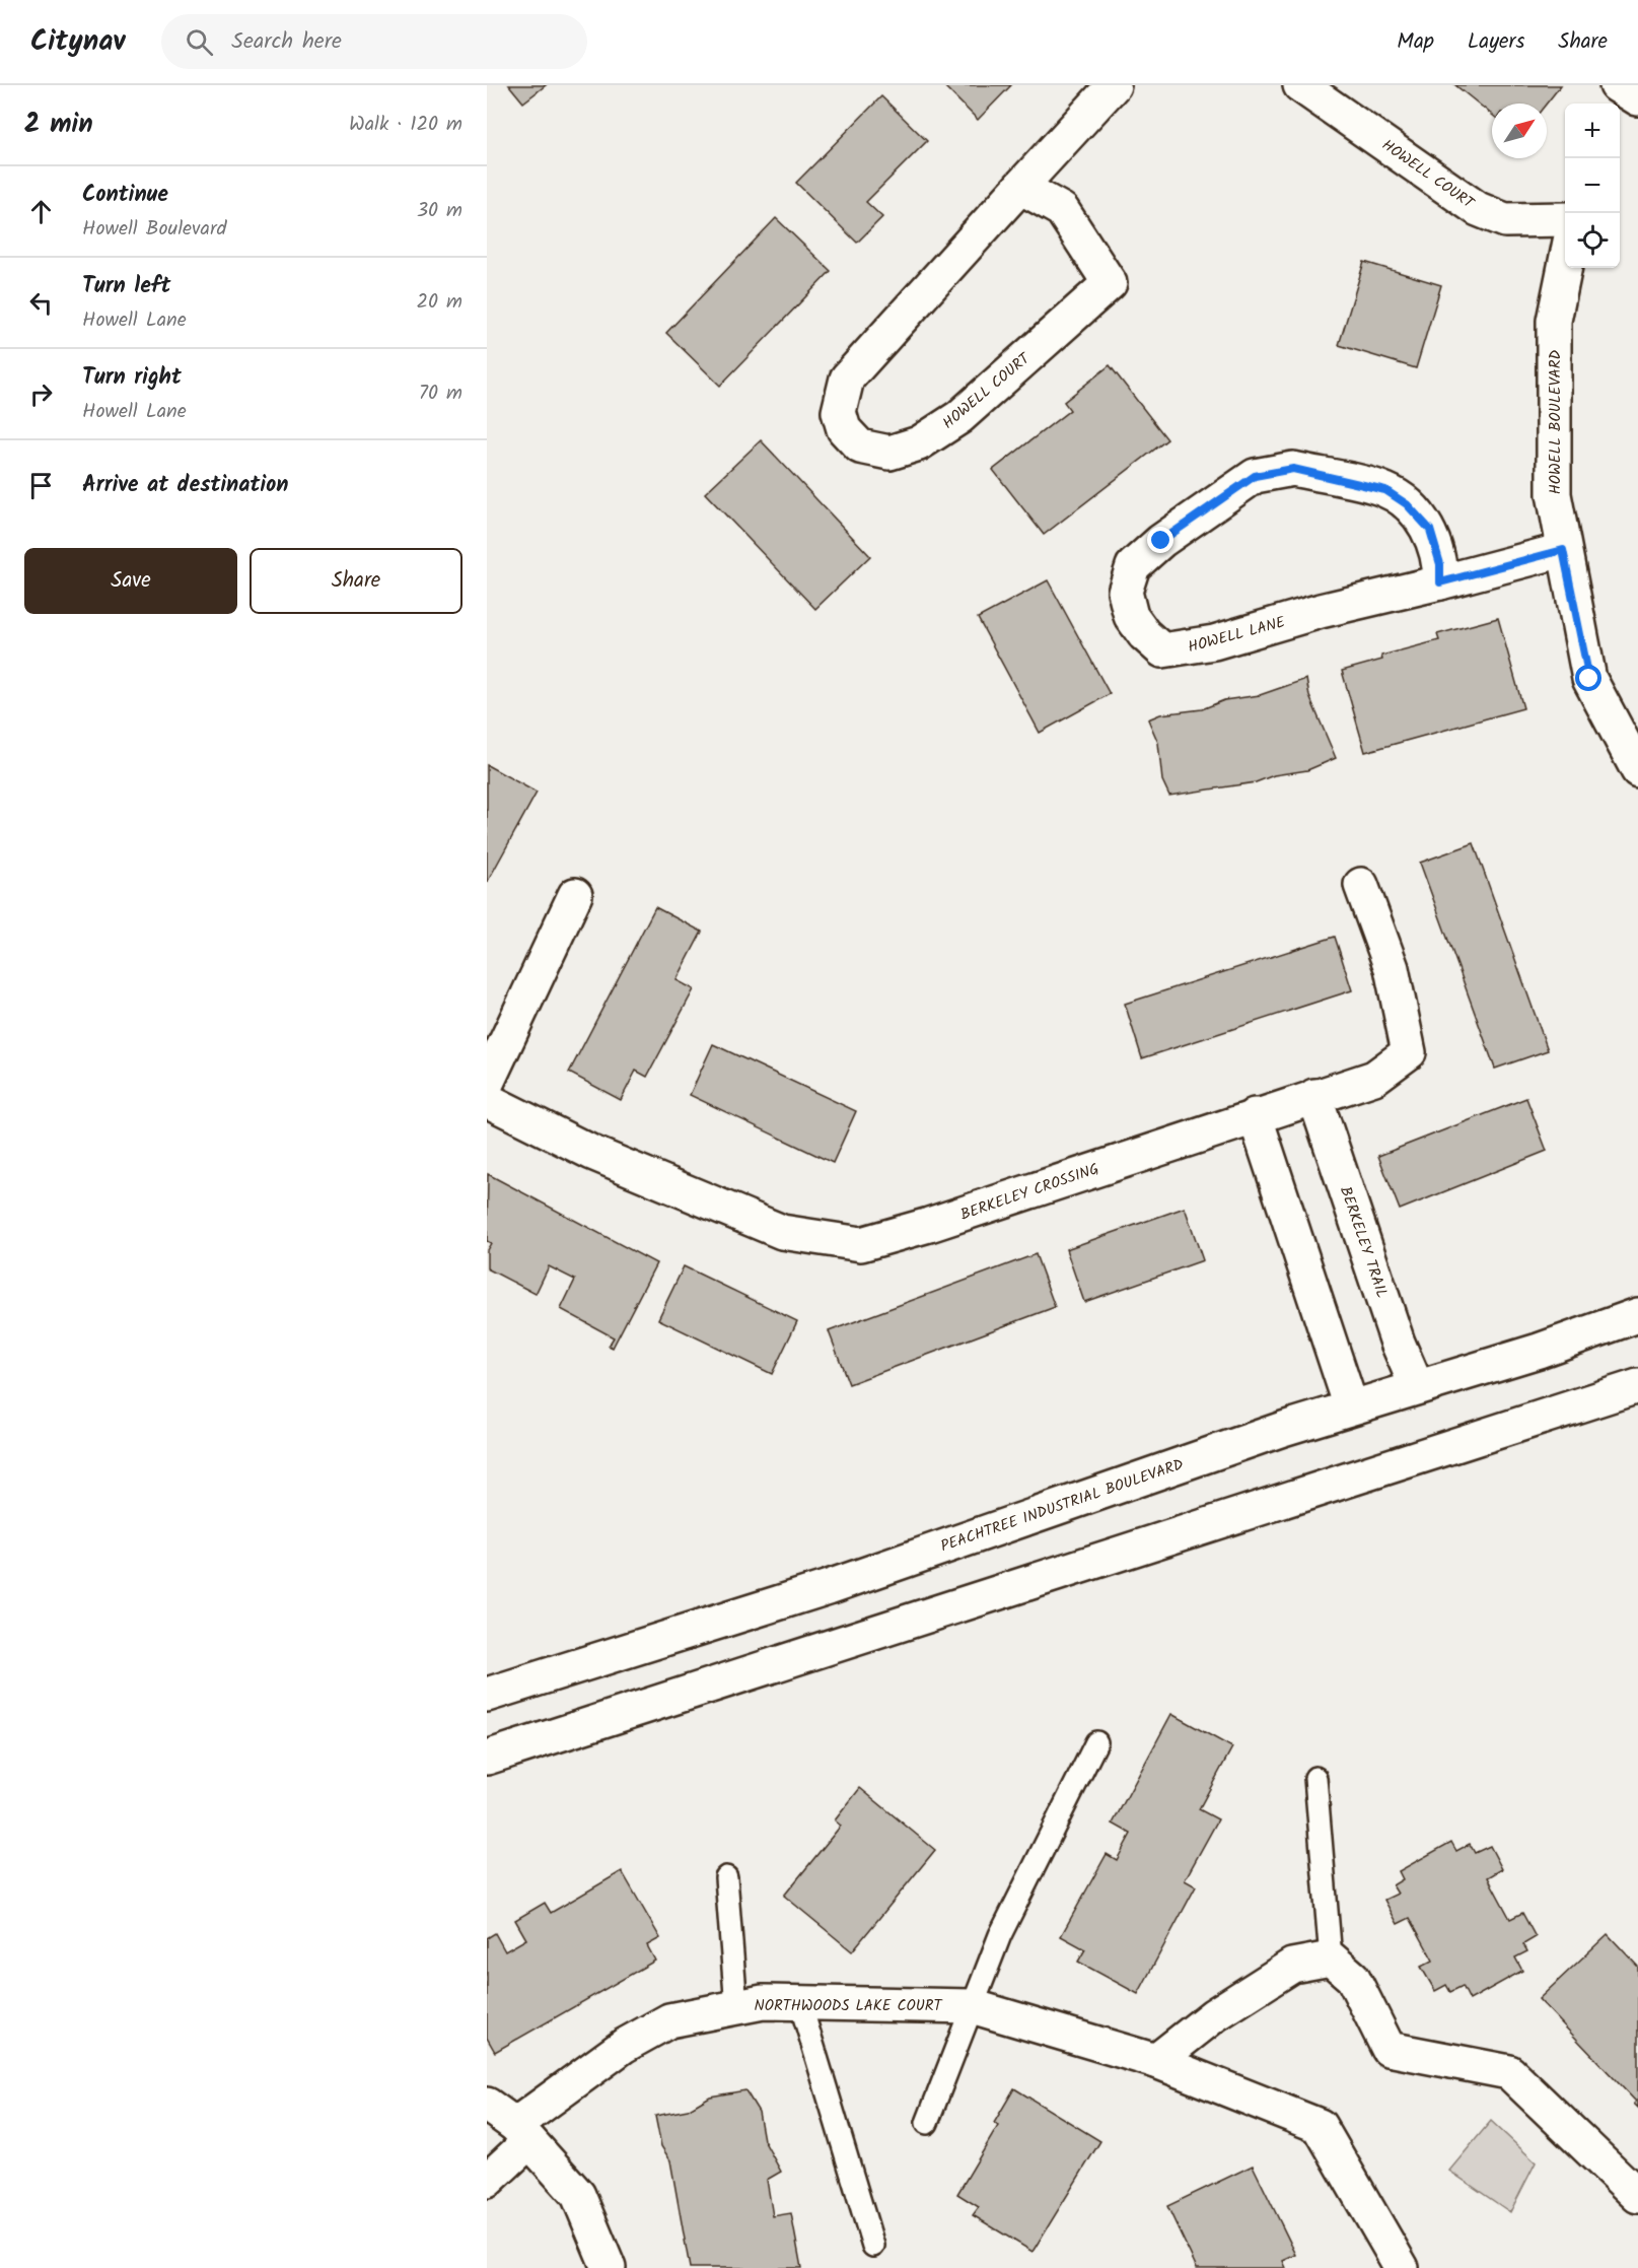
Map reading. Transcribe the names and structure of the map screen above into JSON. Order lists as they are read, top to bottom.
{
  "streets": {
    "main road": [
      "HOWELL COURT",
      "HOWELL BOULEVARD",
      "HOWELL LANE",
      "BERKELEY CROSSING",
      "BERKELEY TRAIL",
      "PEACHTREE INDUSTRIAL BOULEVARD",
      "NORTHWOODS LAKE COURT"
    ]
  },
  "crossings": [
    ["HOWELL BOULEVARD", "HOWELL LANE"],
    ["BERKELEY CROSSING", "BERKELEY TRAIL"],
    ["BERKELEY TRAIL", "PEACHTREE INDUSTRIAL BOULEVARD"]
  ],
  "north": "top right",
  "page": {
    "header": "Citynav",
    "search": "Search here",
    "nav": ["Map", "Layers", "Share"],
    "heading": ["2 min", "Walk · 120 m"],
    "map_buttons": ["+", "−"],
    "list": [
      ["Continue", "Howell Boulevard", "30 m"],
      ["Turn left", "Howell Lane", "20 m"],
      ["Turn right", "Howell Lane", "70 m"],
      "Arrive at destination"
    ],
    "buttons": ["Save", "Share"]
  }
}
